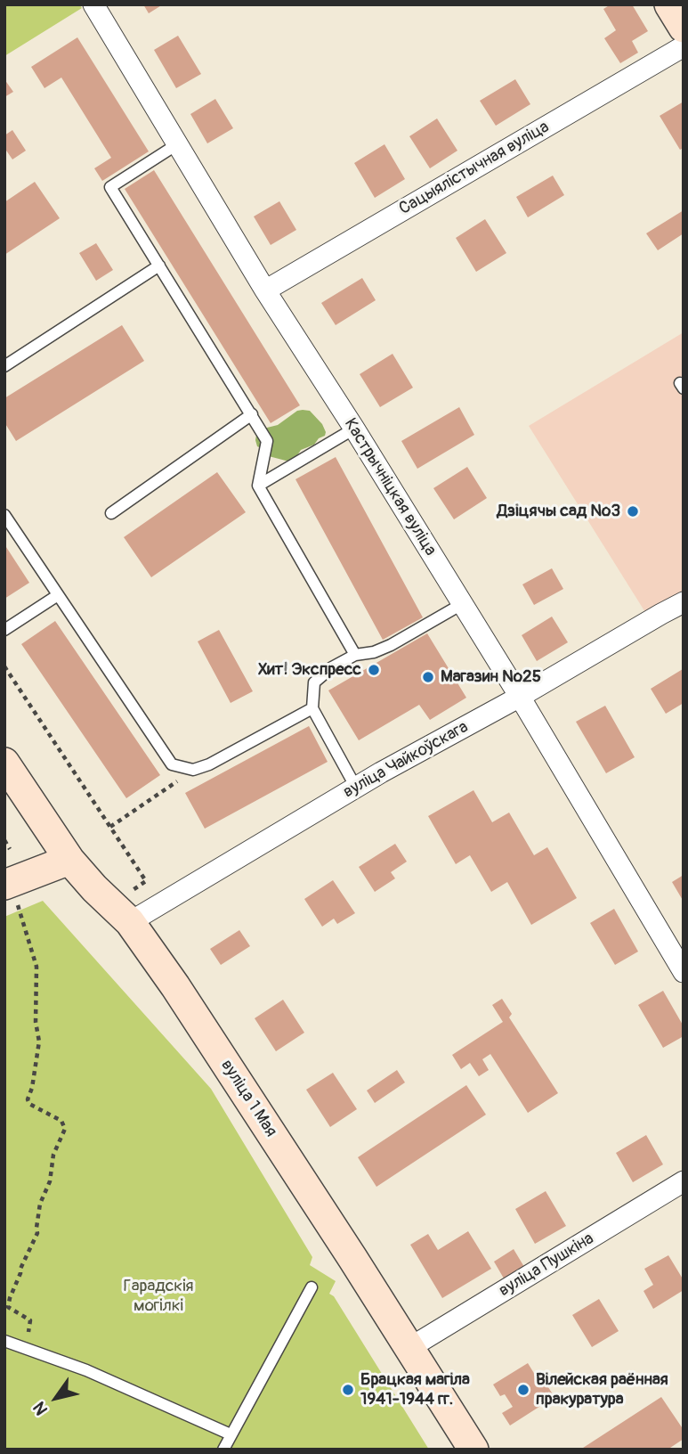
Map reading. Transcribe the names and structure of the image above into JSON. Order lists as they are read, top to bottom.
{
  "streets": {
    "main road": ["вуліца 1 Мая"],
    "street": [
      "Сацыялістычная вуліца",
      "Кастрычніцкая вуліца",
      "вуліца Чайкоўскага",
      "вуліца Пушкіна"
    ]
  },
  "crossings": [
    ["Сацыялістычная вуліца", "Кастрычніцкая вуліца"],
    ["Кастрычніцкая вуліца", "вуліца Чайкоўскага"],
    ["вуліца Чайкоўскага", "вуліца 1 Мая"],
    ["вуліца 1 Мая", "вуліца Пушкіна"]
  ],
  "parks": ["Гарадскія могілкі"],
  "places": [
    "Дзіцячы сад №3",
    "Хит! Экспресс",
    "Магазин №25",
    "Брацкая магіла 1941-1944 гг.",
    "Вілейская раённая пракуратура"
  ],
  "north": "bottom left"
}
